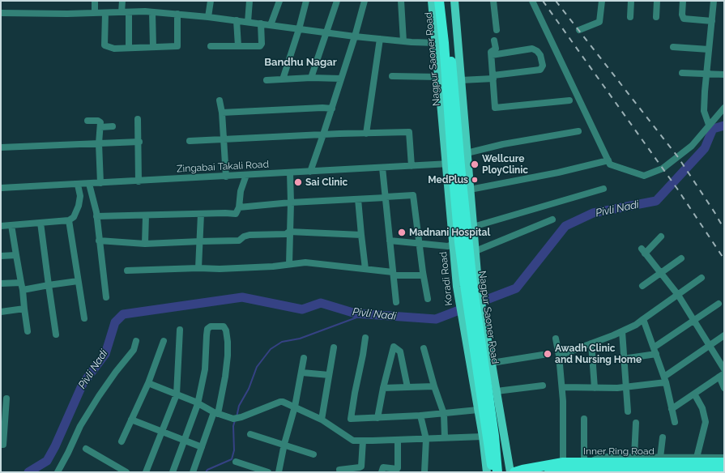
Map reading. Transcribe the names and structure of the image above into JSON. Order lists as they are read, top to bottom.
{
  "streets": {
    "highway": ["Nagpur Saoner Road", "Inner Ring Road"],
    "main road": ["Koradi Road"],
    "street": ["Zingabai Takali Road"]
  },
  "crossings": [
    ["Nagpur Saoner Road", "Zingabai Takali Road"],
    ["Nagpur Saoner Road", "Koradi Road"],
    ["Zingabai Takali Road", "Koradi Road"]
  ],
  "districts": ["Bandhu Nagar"],
  "water": ["Pivli Nadi"],
  "places": [
    "Wellcure PloyClinic",
    "MedPlus",
    "Sai Clinic",
    "Madnani Hospital",
    "Awadh Clinic and Nursing Home"
  ]
}
